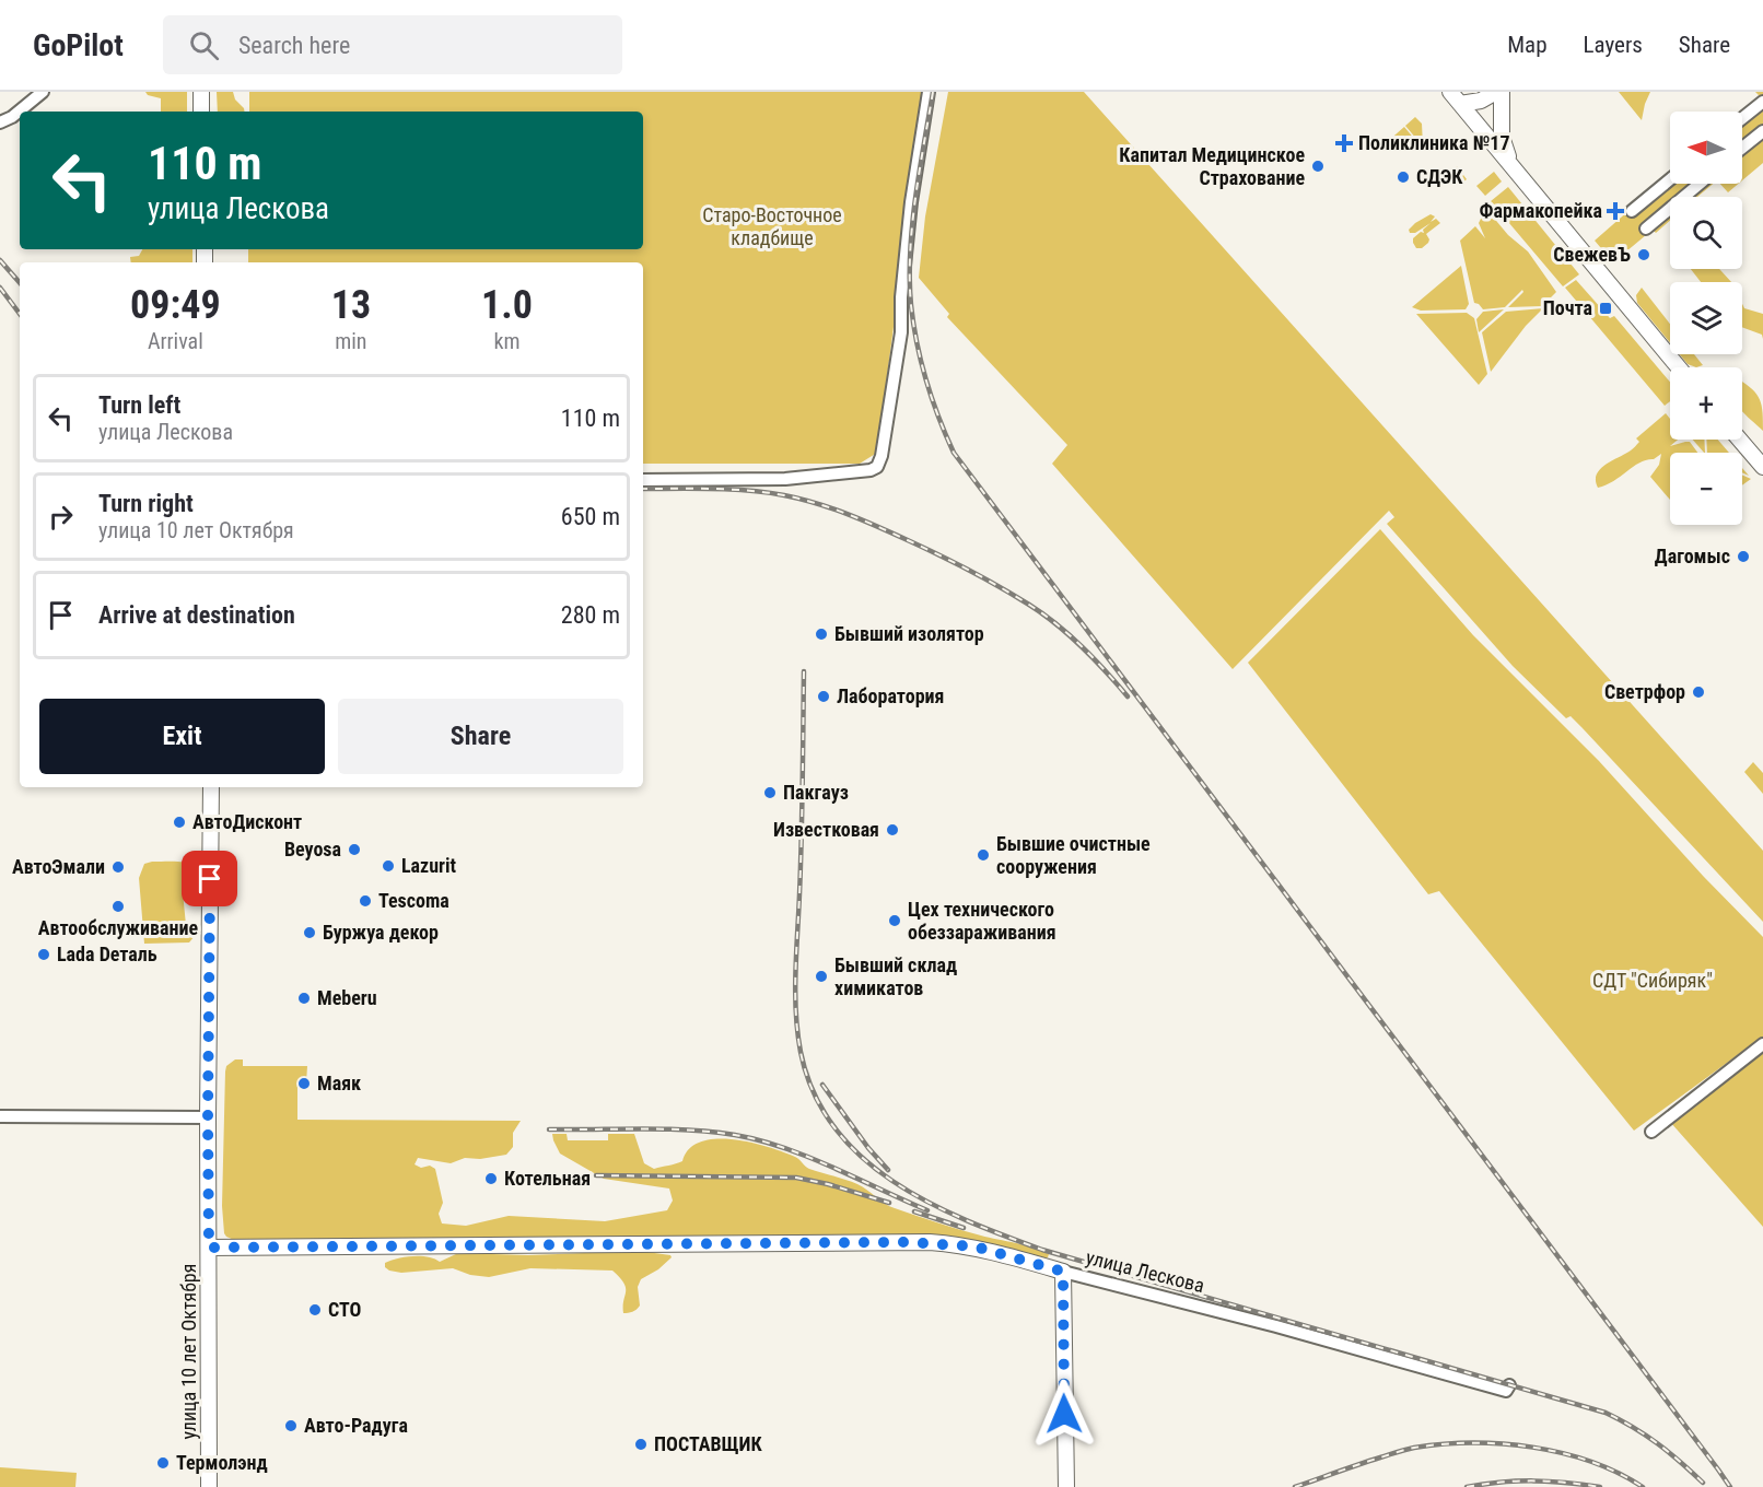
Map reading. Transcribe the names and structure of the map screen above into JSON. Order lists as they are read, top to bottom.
{
  "streets": {
    "main road": ["улица Лескова", "улица 10 лет Октября"]
  },
  "crossings": [
    ["улица Лескова", "улица 10 лет Октября"]
  ],
  "parks": ["Старо-Восточное кладбище", "СДТ \"Сибиряк\""],
  "places": {
    "health": ["Поликлиника №17", "Фармакопейка"],
    "other": [
      "Капитал Медицинское Страхование",
      "СДЭК",
      "СвежевЪ",
      "Дагомыс",
      "Бывший изолятор",
      "Светрфор",
      "Лаборатория",
      "Пакгауз",
      "АвтоДисконт",
      "Известковая",
      "Beyosa",
      "Бывшие очистные сооружения",
      "Lazurit",
      "АвтоЭмали",
      "Tescoma",
      "Автообслуживание",
      "Цех технического обеззараживания",
      "Буржуа декор",
      "Lada Dеталь",
      "Бывший склад химикатов",
      "Meberu",
      "Маяк",
      "Котельная",
      "СТО",
      "Авто-Радуга",
      "ПОСТАВЩИК",
      "Термолэнд"
    ],
    "transit": ["Почта"]
  },
  "north": "left",
  "page": {
    "header": "GoPilot",
    "search": "Search here",
    "nav": ["Map", "Layers", "Share"],
    "map_buttons": ["+", "−"],
    "turn": ["110 m", "улица Лескова"],
    "eta": [
      "09:49",
      "Arrival",
      "13",
      "min",
      "1.0",
      "km"
    ],
    "list": [
      {
        "name": "Turn left",
        "note": "улица Лескова",
        "value": "110 m"
      },
      {
        "name": "Turn right",
        "note": "улица 10 лет Октября",
        "value": "650 m"
      },
      {
        "name": "Arrive at destination",
        "value": "280 m"
      }
    ],
    "buttons": ["Exit", "Share"]
  }
}
